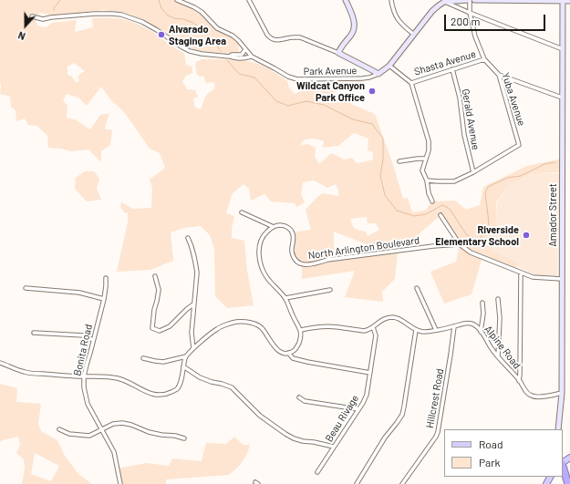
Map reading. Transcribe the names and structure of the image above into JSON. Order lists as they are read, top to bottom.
{
  "streets": {
    "street": [
      "Shasta Avenue",
      "Park Avenue",
      "Yuba Avenue",
      "Gerald Avenue",
      "Amador Street",
      "North Arlington Boulevard",
      "Alpine Road",
      "Bonita Road",
      "Hillcrest Road",
      "Beau Rivage"
    ]
  },
  "crossings": [
    ["Shasta Avenue", "Yuba Avenue"],
    ["Shasta Avenue", "Gerald Avenue"],
    ["Yuba Avenue", "Gerald Avenue"],
    ["Amador Street", "Alpine Road"],
    ["Alpine Road", "Hillcrest Road"]
  ],
  "places": ["Alvarado Staging Area", "Wildcat Canyon Park Office", "Riverside Elementary School"],
  "legend": ["Road", "Park"],
  "scale_bar": "200 m",
  "north": "bottom"
}
